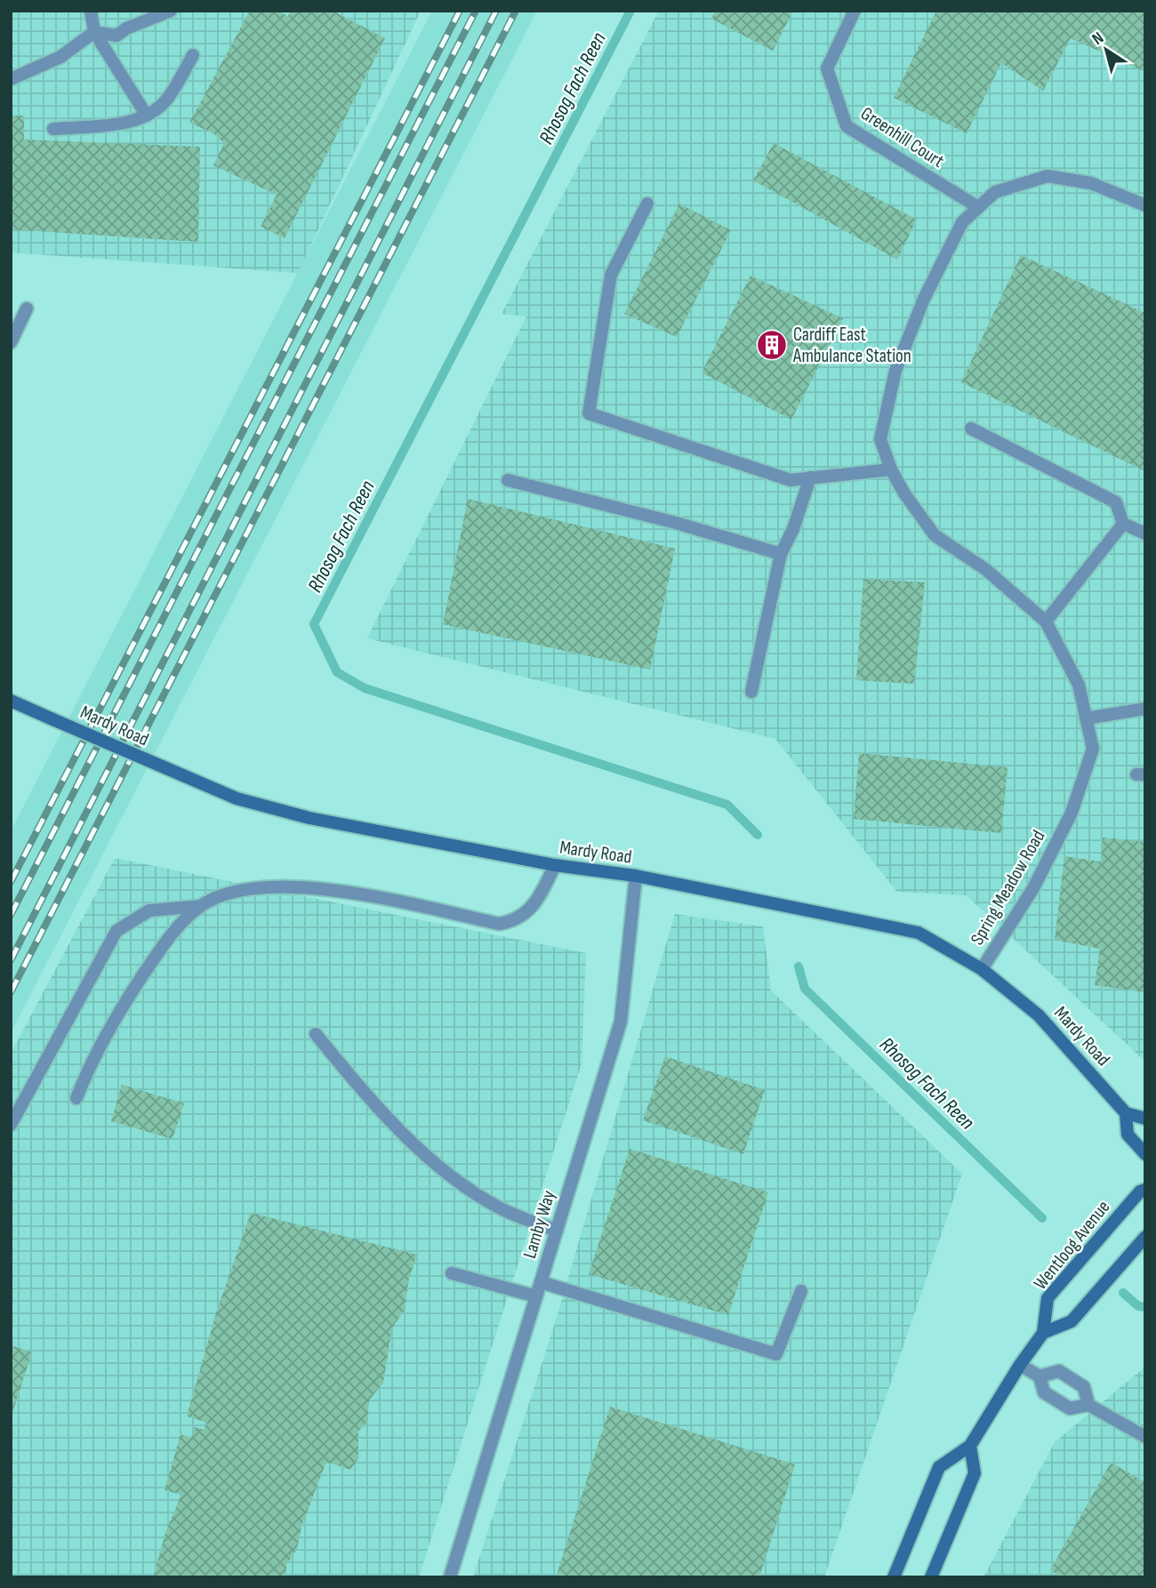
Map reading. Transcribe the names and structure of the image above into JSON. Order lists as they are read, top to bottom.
{
  "streets": {
    "main road": ["Mardy Road", "Wentloog Avenue"],
    "street": ["Greenhill Court", "Spring Meadow Road", "Lamby Way"]
  },
  "crossings": [
    ["Greenhill Court", "Spring Meadow Road"],
    ["Mardy Road", "Spring Meadow Road"],
    ["Mardy Road", "Lamby Way"]
  ],
  "water": ["Rhosog Fach Reen"],
  "places": {
    "building": ["Cardiff East Ambulance Station"]
  },
  "north": "top left"
}
